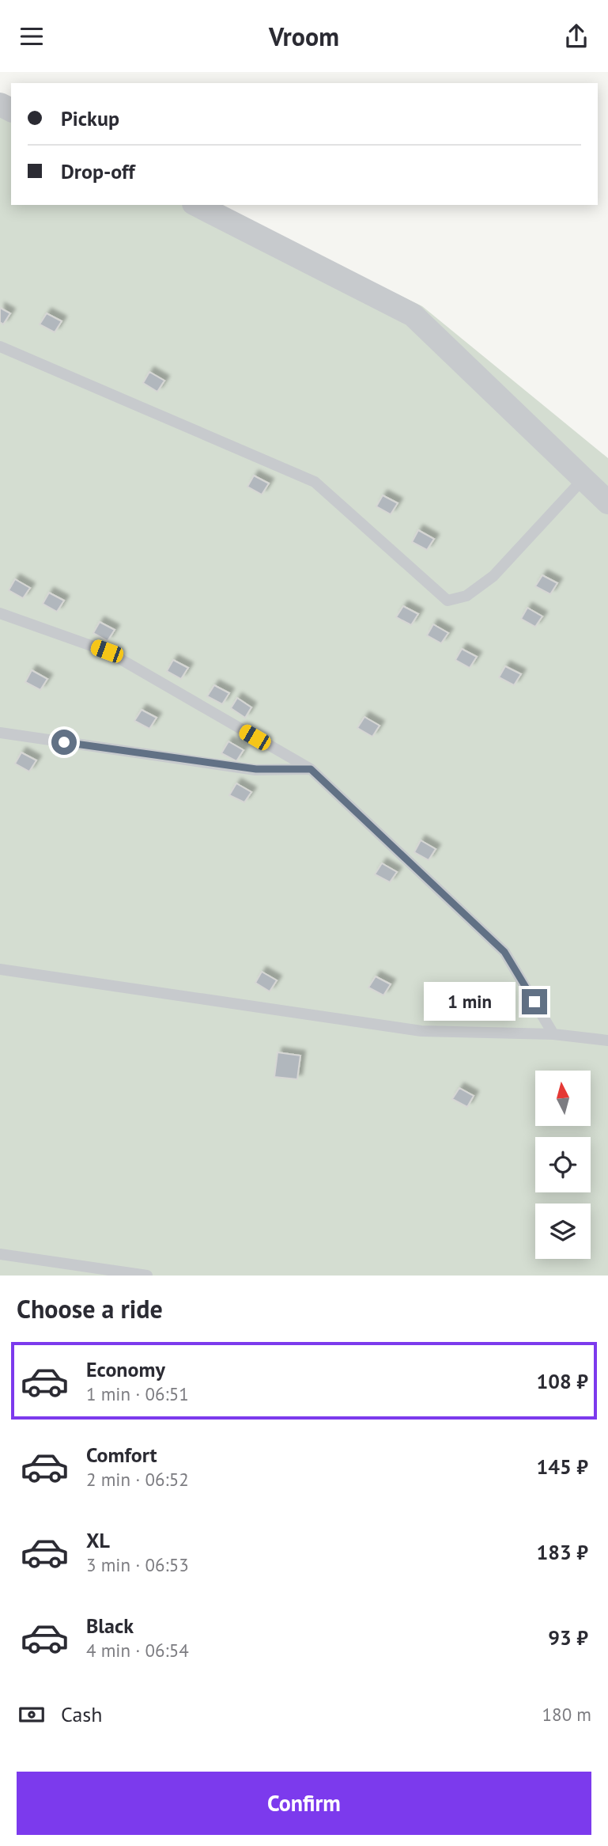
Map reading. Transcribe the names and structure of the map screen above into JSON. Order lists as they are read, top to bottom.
{
  "north": "top",
  "page": {
    "header": "Vroom",
    "banner": ["Pickup", "Drop-off"],
    "bubble": "1 min",
    "heading": "Choose a ride",
    "list": [
      {
        "name": "Economy",
        "note": "1 min · 06:51",
        "value": "108 ₽"
      },
      {
        "name": "Comfort",
        "note": "2 min · 06:52",
        "value": "145 ₽"
      },
      {
        "name": "XL",
        "note": "3 min · 06:53",
        "value": "183 ₽"
      },
      {
        "name": "Black",
        "note": "4 min · 06:54",
        "value": "93 ₽"
      }
    ],
    "pay": ["Cash", "180 m"],
    "buttons": "Confirm"
  }
}
